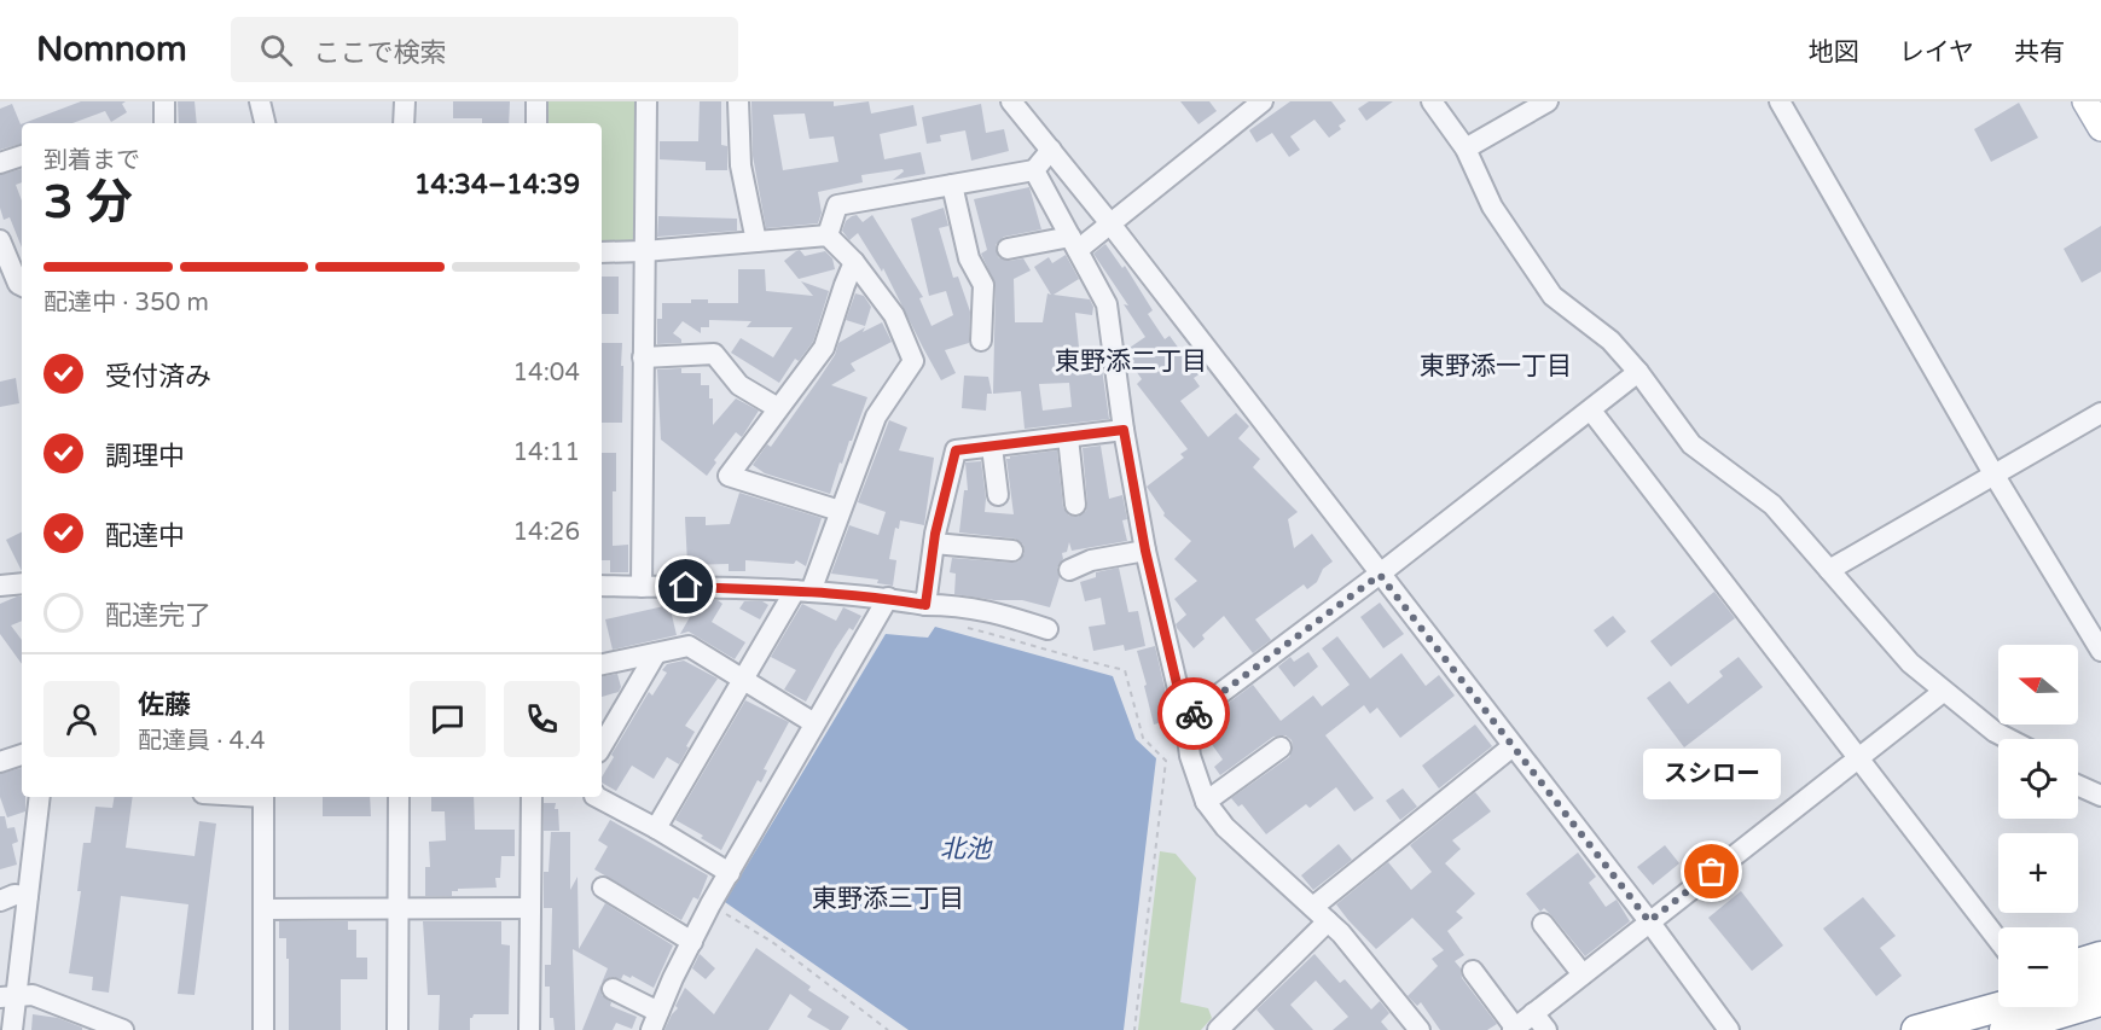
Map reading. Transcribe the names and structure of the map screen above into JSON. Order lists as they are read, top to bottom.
{
  "districts": ["東野添二丁目", "東野添一丁目", "東野添三丁目"],
  "water": ["北池"],
  "places": ["スシロー"],
  "north": "left",
  "page": {
    "header": "Nomnom",
    "search": "ここで検索",
    "nav": ["地図", "レイヤ", "共有"],
    "heading": ["3 分", "到着まで", "14:34–14:39"],
    "panel": ["佐藤", "配達員 · 4.4"],
    "bar": "配達中 · 350 m",
    "list": [
      ["受付済み", "14:04"],
      ["調理中", "14:11"],
      ["配達中", "14:26"],
      "配達完了"
    ],
    "map_buttons": ["+", "−"],
    "bubble": "スシロー"
  }
}
